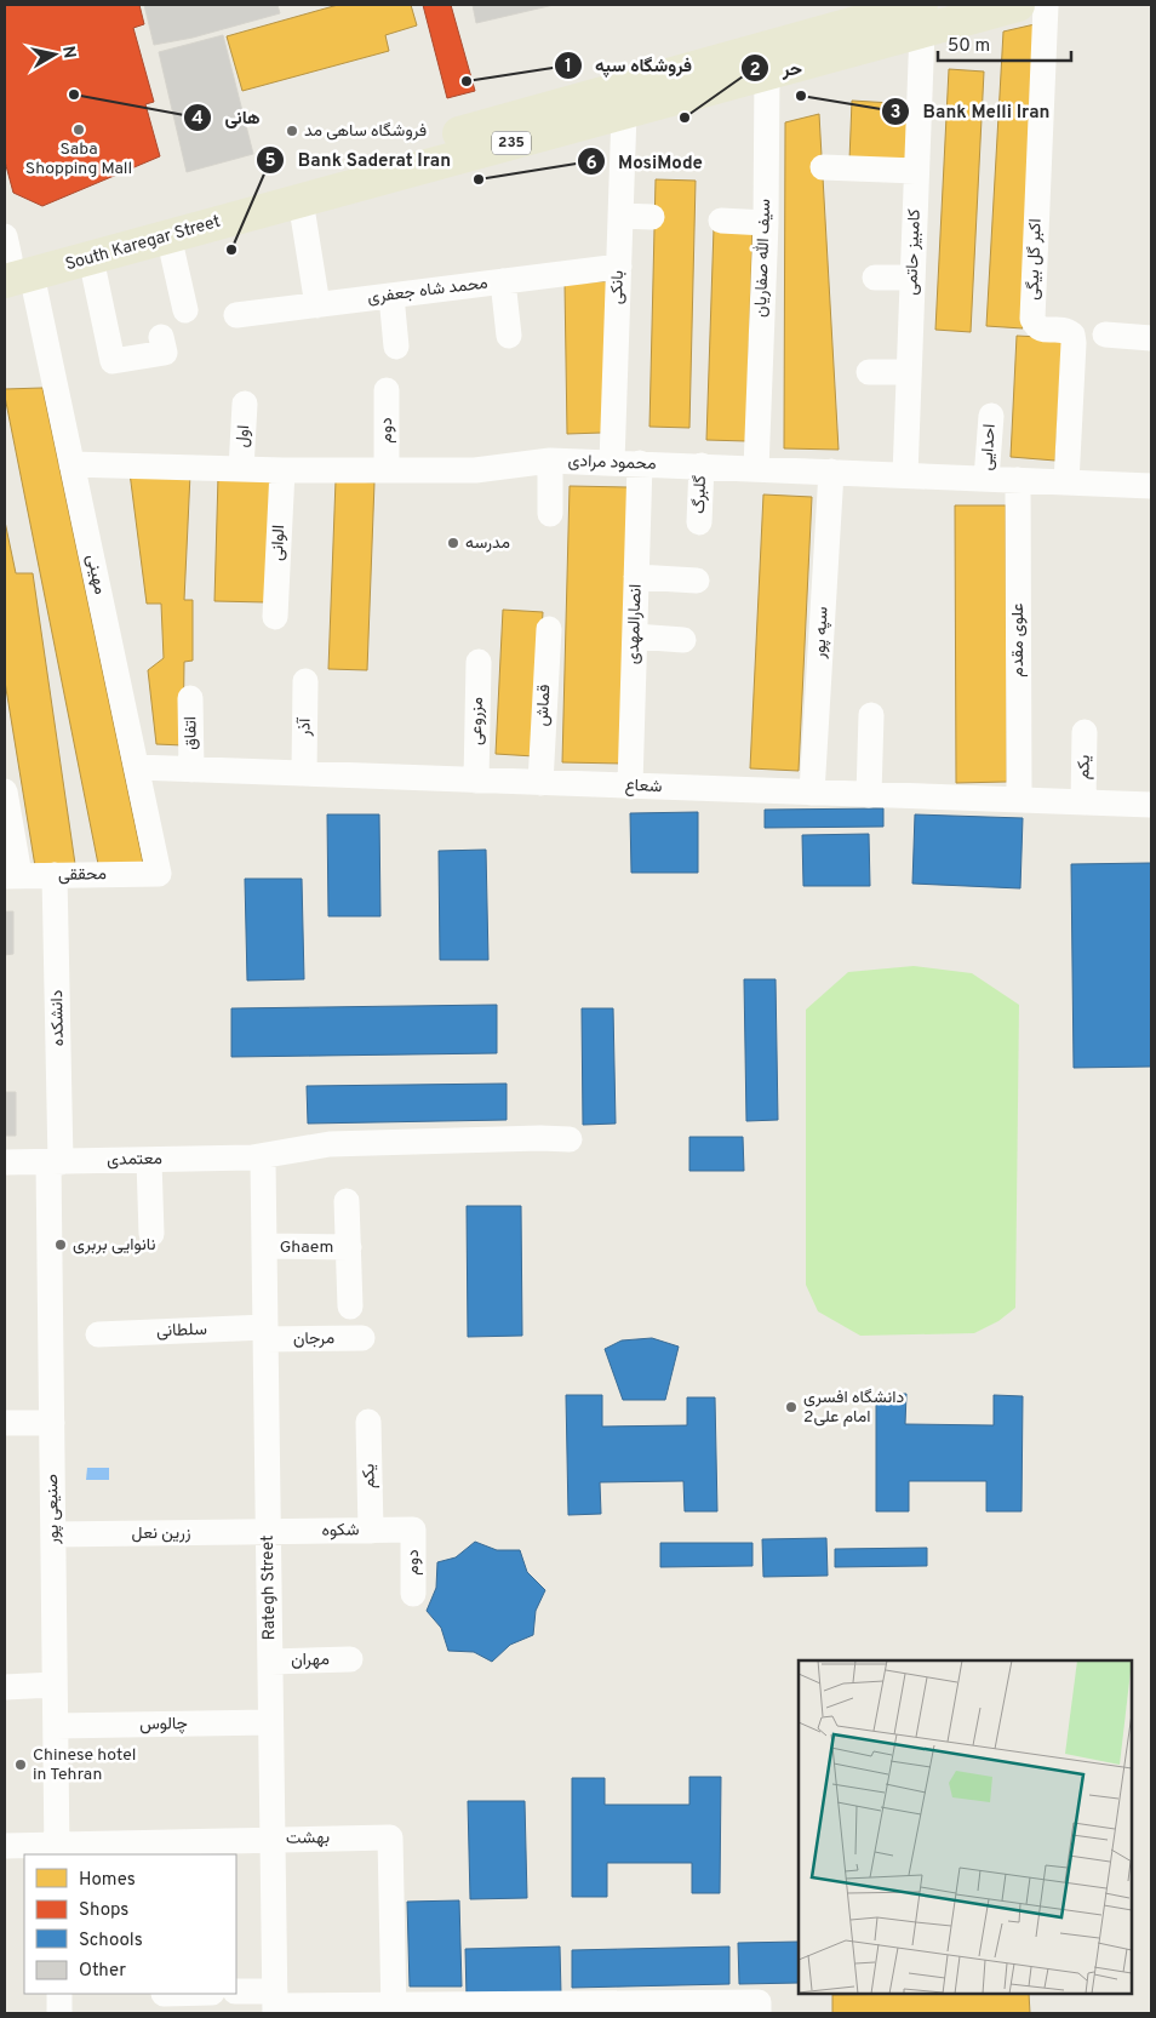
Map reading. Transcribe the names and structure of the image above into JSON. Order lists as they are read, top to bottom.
{
  "streets": {
    "main road": ["235", "South Karegar Street"],
    "street": [
      "کامبیز حاتمی",
      "سیف الله صفاریان",
      "اکبر گل بیگی",
      "بانکی",
      "محمد شاه جعفری",
      "دوم",
      "اول",
      "احدایی",
      "محمود مرادی",
      "گلبرگ",
      "الوانی",
      "مهینی",
      "انصارالمهدی",
      "سپه پور",
      "علوی مقدم",
      "قماش",
      "مزروعی",
      "آذر",
      "اتفاق",
      "یکم",
      "شعاع",
      "محققی",
      "دانشکده",
      "معتمدی",
      "Ghaem",
      "سلطانی",
      "مرجان",
      "صنیعی پور",
      "شکوه",
      "زرین نعل",
      "Rategh Street",
      "مهران",
      "چالوس",
      "بهشت"
    ]
  },
  "crossings": [
    ["South Karegar Street", "کامبیز حاتمی"],
    ["South Karegar Street", "سیف الله صفاریان"],
    ["South Karegar Street", "بانکی"],
    ["South Karegar Street", "مهینی"],
    ["کامبیز حاتمی", "محمود مرادی"],
    ["سیف الله صفاریان", "محمود مرادی"],
    ["اکبر گل بیگی", "محمود مرادی"],
    ["بانکی", "محمد شاه جعفری"],
    ["بانکی", "محمود مرادی"],
    ["دوم", "محمود مرادی"],
    ["دوم", "شکوه"],
    ["اول", "محمود مرادی"],
    ["احدایی", "محمود مرادی"],
    ["محمود مرادی", "گلبرگ"],
    ["محمود مرادی", "الوانی"],
    ["محمود مرادی", "مهینی"],
    ["محمود مرادی", "انصارالمهدی"],
    ["محمود مرادی", "سپه پور"],
    ["محمود مرادی", "علوی مقدم"],
    ["مهینی", "شعاع"],
    ["مهینی", "محققی"],
    ["انصارالمهدی", "شعاع"],
    ["سپه پور", "شعاع"],
    ["علوی مقدم", "شعاع"],
    ["قماش", "شعاع"],
    ["مزروعی", "شعاع"],
    ["آذر", "شعاع"],
    ["اتفاق", "شعاع"],
    ["یکم", "شعاع"],
    ["یکم", "شکوه"],
    ["محققی", "دانشکده"],
    ["دانشکده", "معتمدی"],
    ["دانشکده", "صنیعی پور"],
    ["معتمدی", "صنیعی پور"],
    ["معتمدی", "Rategh Street"],
    ["Ghaem", "Rategh Street"],
    ["سلطانی", "مرجان"],
    ["سلطانی", "Rategh Street"],
    ["مرجان", "Rategh Street"],
    ["صنیعی پور", "زرین نعل"],
    ["صنیعی پور", "چالوس"],
    ["صنیعی پور", "بهشت"],
    ["شکوه", "زرین نعل"],
    ["شکوه", "Rategh Street"],
    ["زرین نعل", "Rategh Street"],
    ["Rategh Street", "مهران"],
    ["Rategh Street", "چالوس"],
    ["Rategh Street", "بهشت"]
  ],
  "places": [
    "فروشگاه سپه",
    "هانی",
    "Bank Melli Iran",
    "حر",
    "Saba Shopping Mall",
    "فروشگاه ساهی مد",
    "MosiMode",
    "Bank Saderat Iran",
    "مدرسه",
    "نانوایی بربری",
    "دانشگاه افسری امام علی2",
    "Chinese hotel in Tehran"
  ],
  "legend": [
    "Homes",
    "Shops",
    "Schools",
    "Other"
  ],
  "scale_bar": "50 m",
  "north": "right"
}
